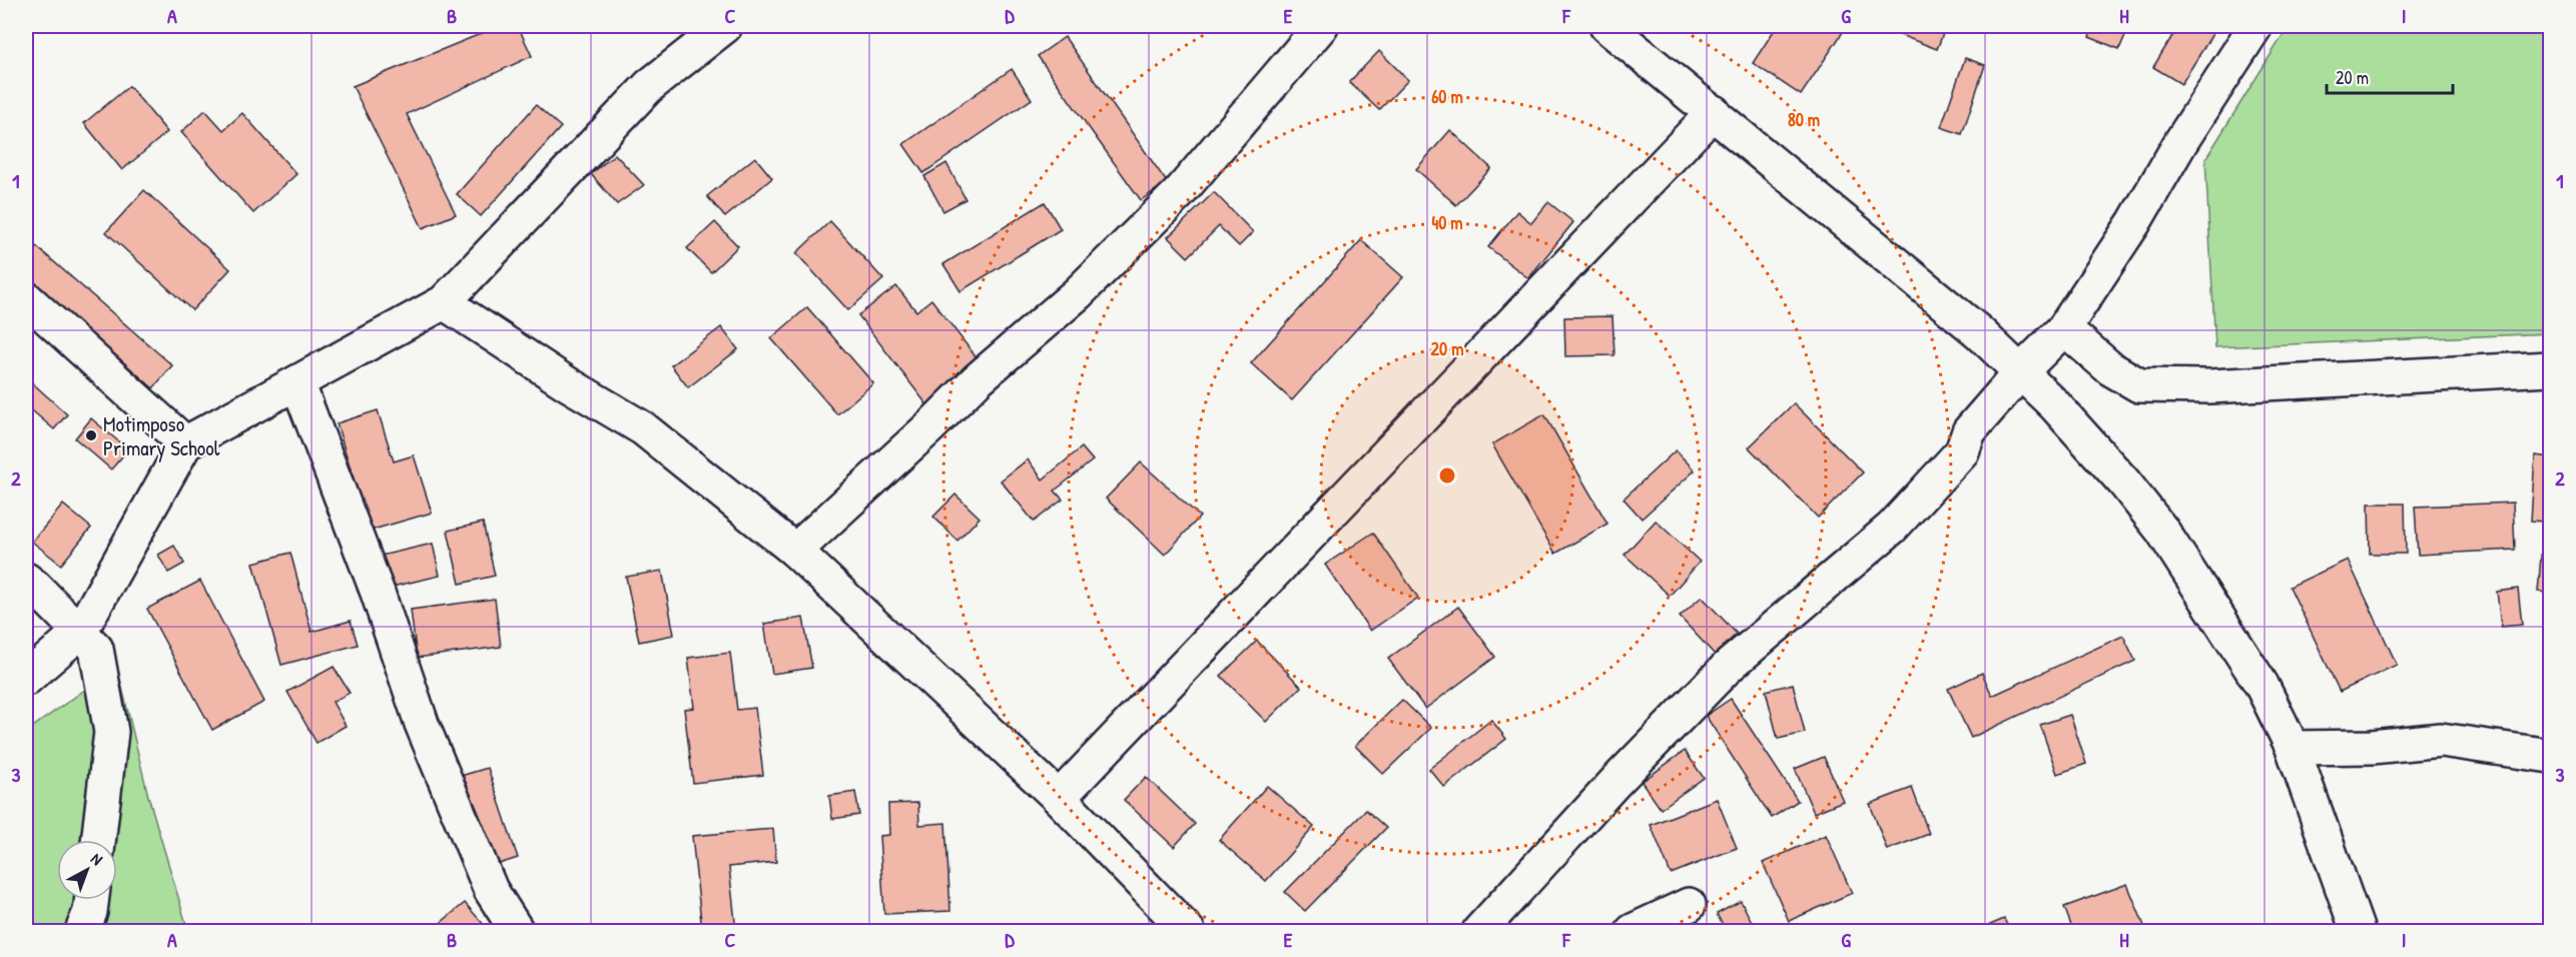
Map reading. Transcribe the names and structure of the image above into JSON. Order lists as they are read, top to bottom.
{
  "places": ["Motimposo Primary School"],
  "scale_bar": "20 m",
  "north": "top right",
  "grid": {
    "columns": [
      "A",
      "B",
      "C",
      "D",
      "E",
      "F",
      "G",
      "H",
      "I"
    ],
    "rows": ["1", "2", "3"]
  },
  "rings": [
    "60 m",
    "80 m",
    "40 m",
    "20 m"
  ]
}
